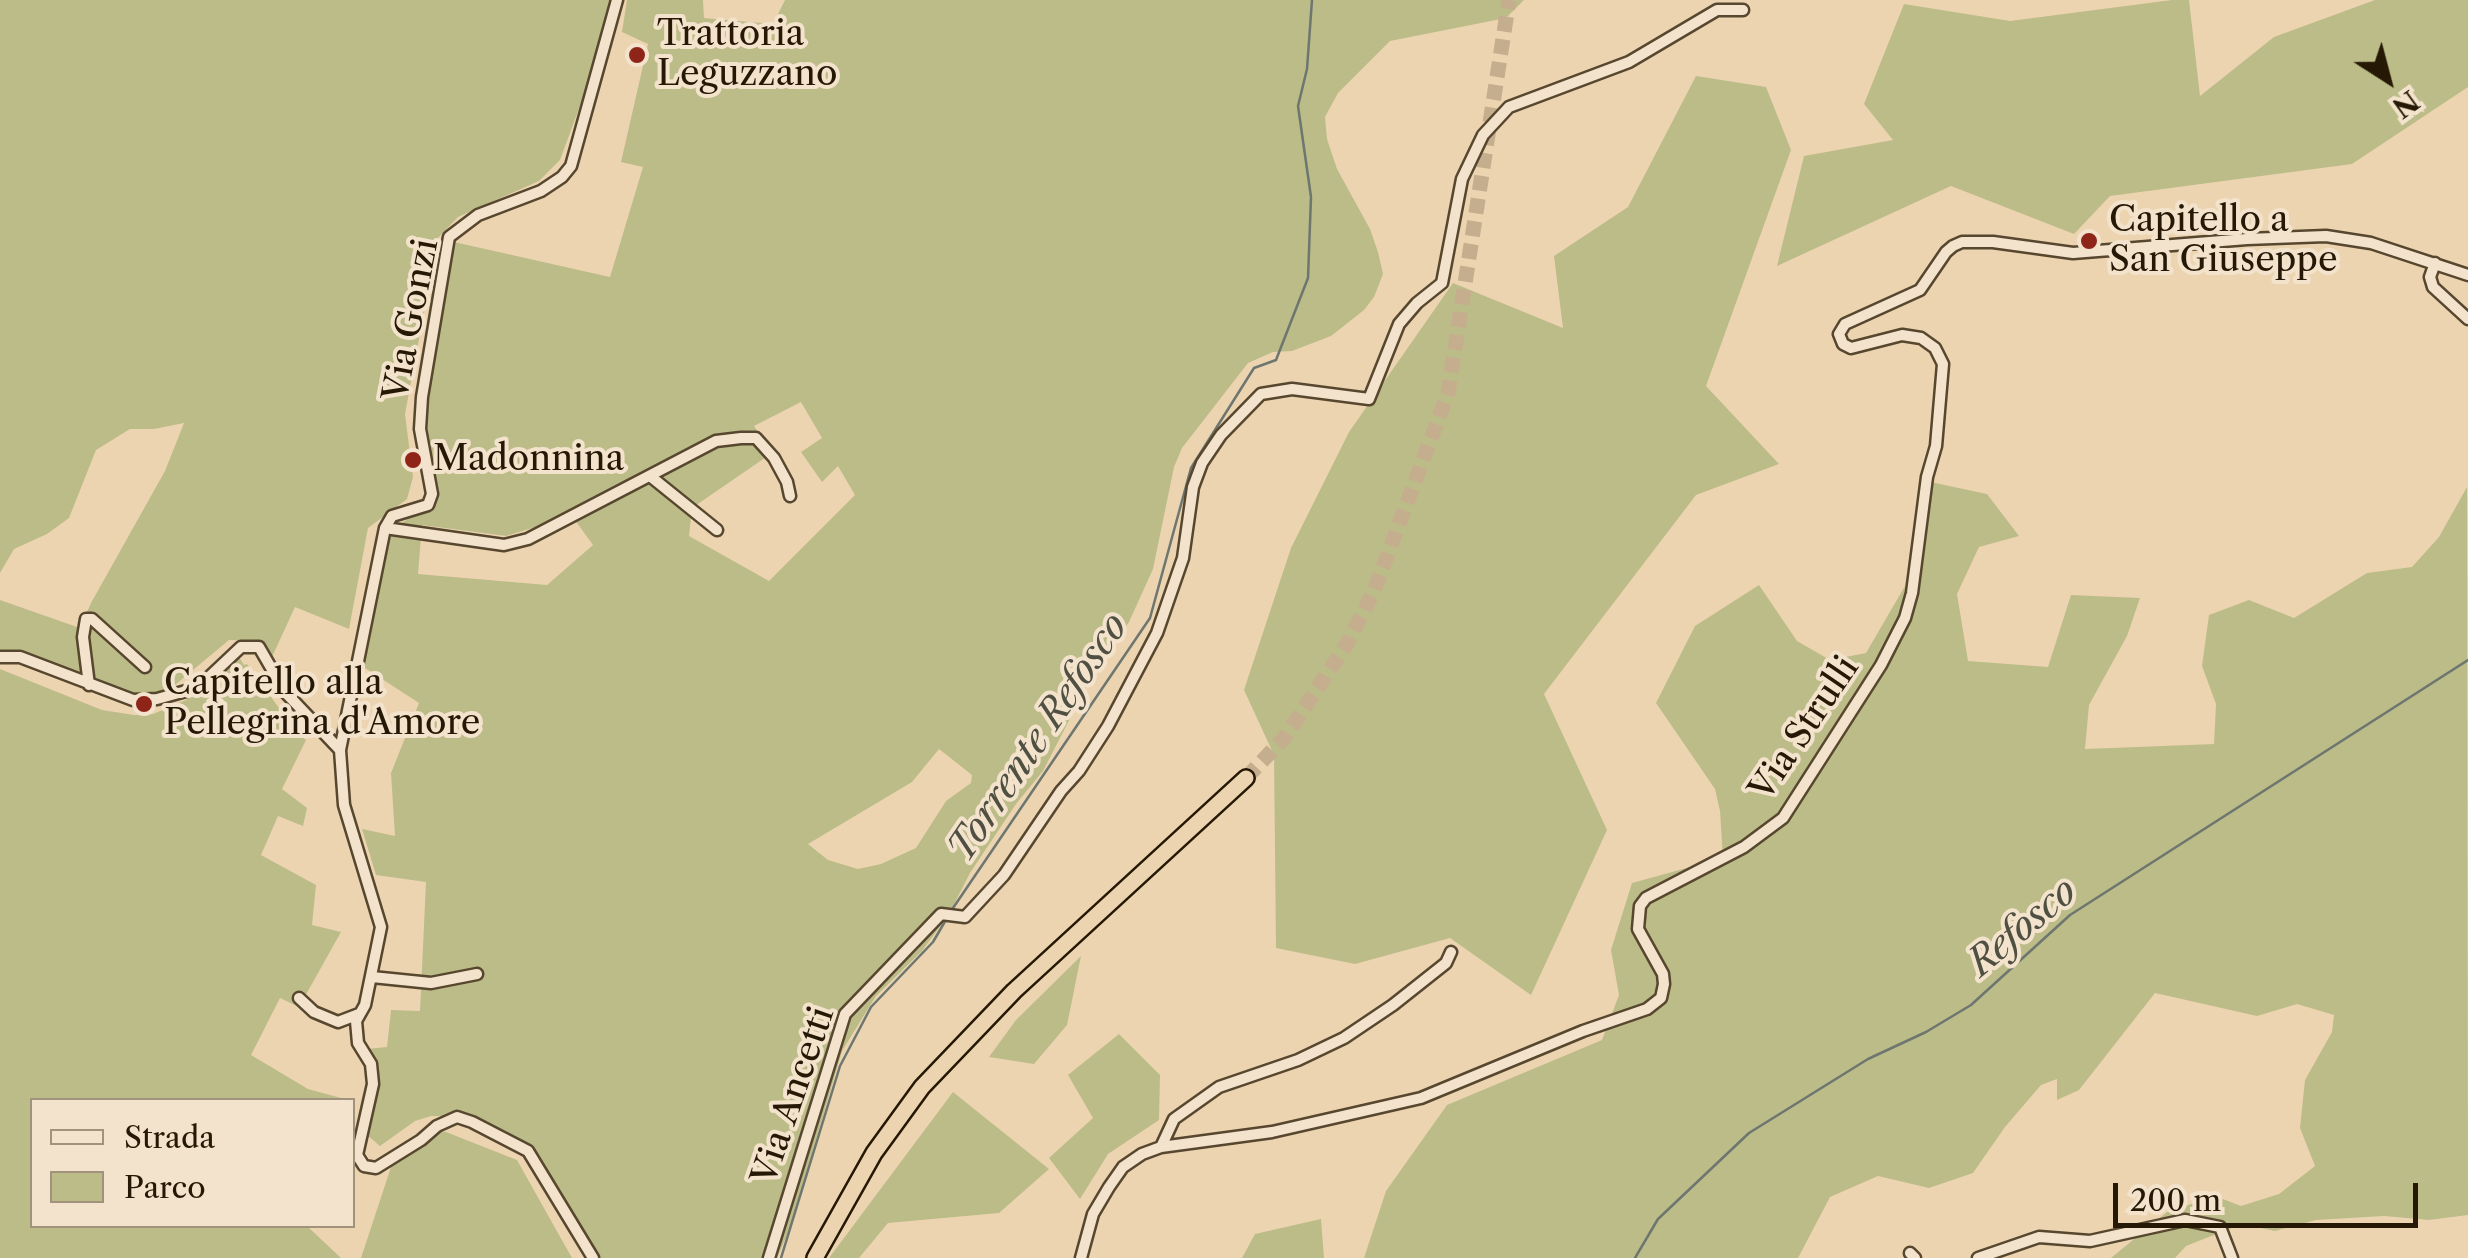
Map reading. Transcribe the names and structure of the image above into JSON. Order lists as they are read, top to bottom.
{
  "streets": {
    "street": ["Via Gonzi", "Via Strulli", "Via Ancetti"]
  },
  "water": ["Torrente Refosco", "Refosco"],
  "places": [
    "Trattoria Leguzzano",
    "Capitello a San Giuseppe",
    "Madonnina",
    "Capitello alla Pellegrina d'Amore"
  ],
  "legend": ["Strada", "Parco"],
  "scale_bar": "200 m",
  "north": "bottom right"
}
